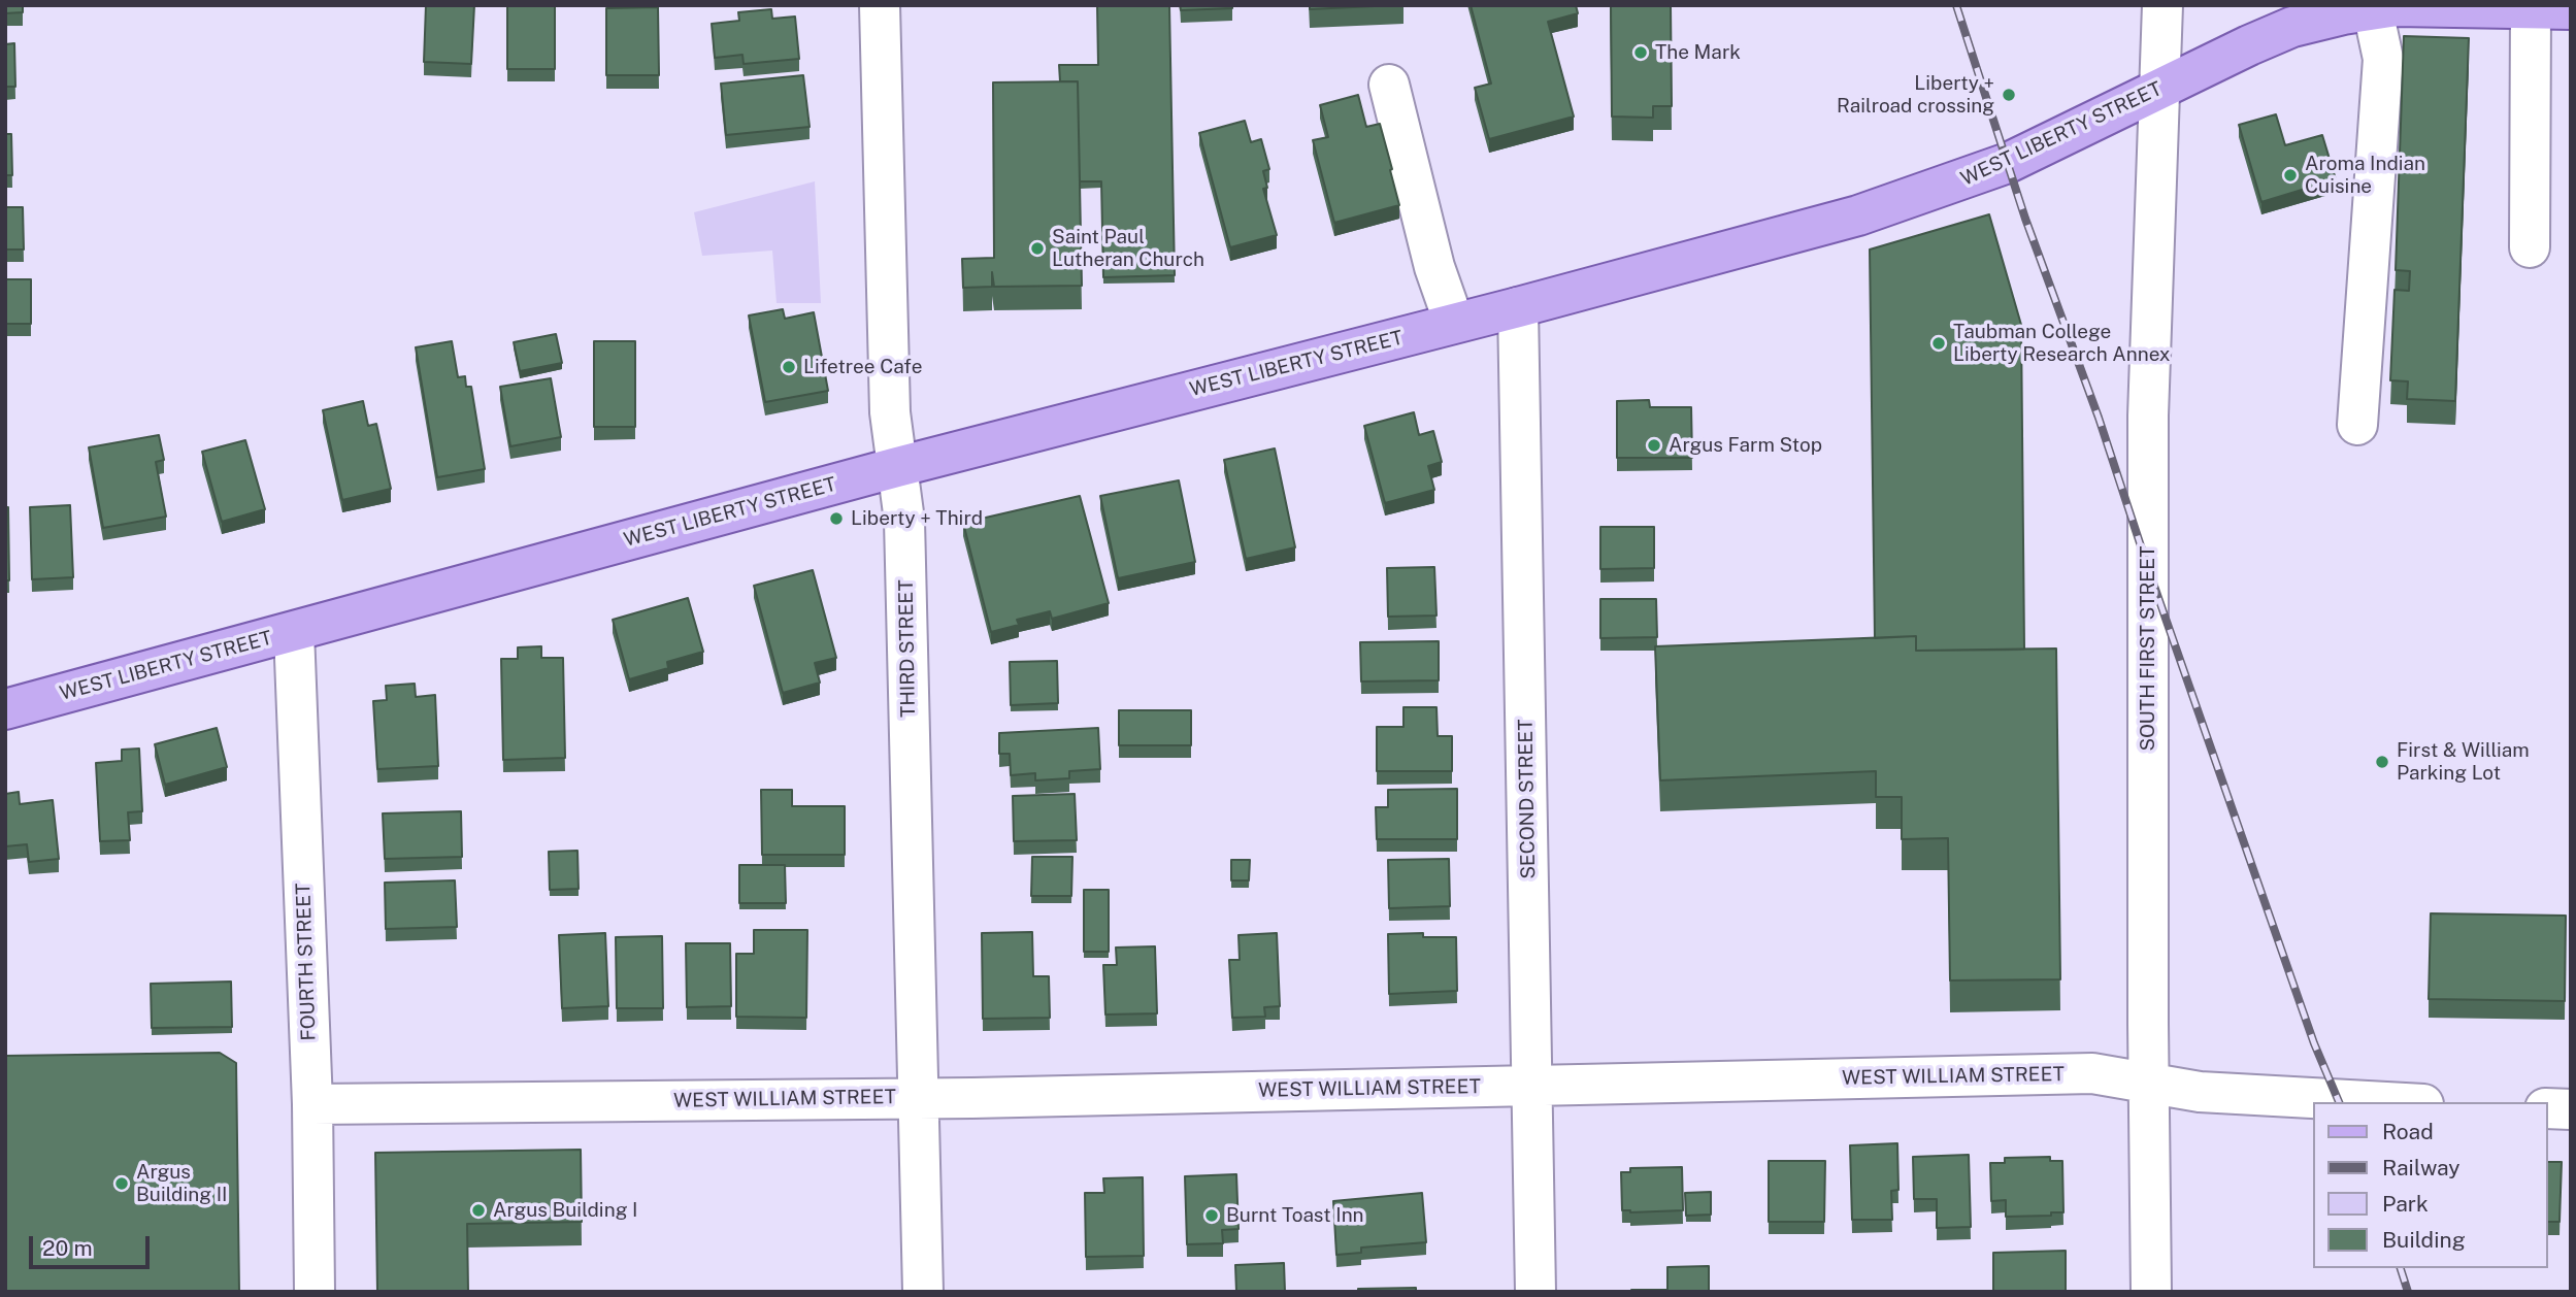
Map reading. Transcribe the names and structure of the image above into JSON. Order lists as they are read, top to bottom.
{
  "streets": {
    "main road": ["WEST LIBERTY STREET"],
    "street": [
      "THIRD STREET",
      "SOUTH FIRST STREET",
      "SECOND STREET",
      "FOURTH STREET",
      "WEST WILLIAM STREET"
    ]
  },
  "crossings": [
    ["WEST LIBERTY STREET", "THIRD STREET"],
    ["WEST LIBERTY STREET", "SOUTH FIRST STREET"],
    ["WEST LIBERTY STREET", "SECOND STREET"],
    ["WEST LIBERTY STREET", "FOURTH STREET"],
    ["THIRD STREET", "WEST WILLIAM STREET"],
    ["SOUTH FIRST STREET", "WEST WILLIAM STREET"],
    ["SECOND STREET", "WEST WILLIAM STREET"],
    ["FOURTH STREET", "WEST WILLIAM STREET"]
  ],
  "places": [
    "The Mark",
    "Liberty + Railroad crossing",
    "Aroma Indian Cuisine",
    "Saint Paul Lutheran Church",
    "Taubman College Liberty Research Annex",
    "Lifetree Cafe",
    "Argus Farm Stop",
    "Liberty + Third",
    "First & William Parking Lot",
    "Argus Building II",
    "Argus Building I",
    "Burnt Toast Inn"
  ],
  "legend": [
    "Road",
    "Railway",
    "Park",
    "Building"
  ],
  "scale_bar": "20 m"
}
